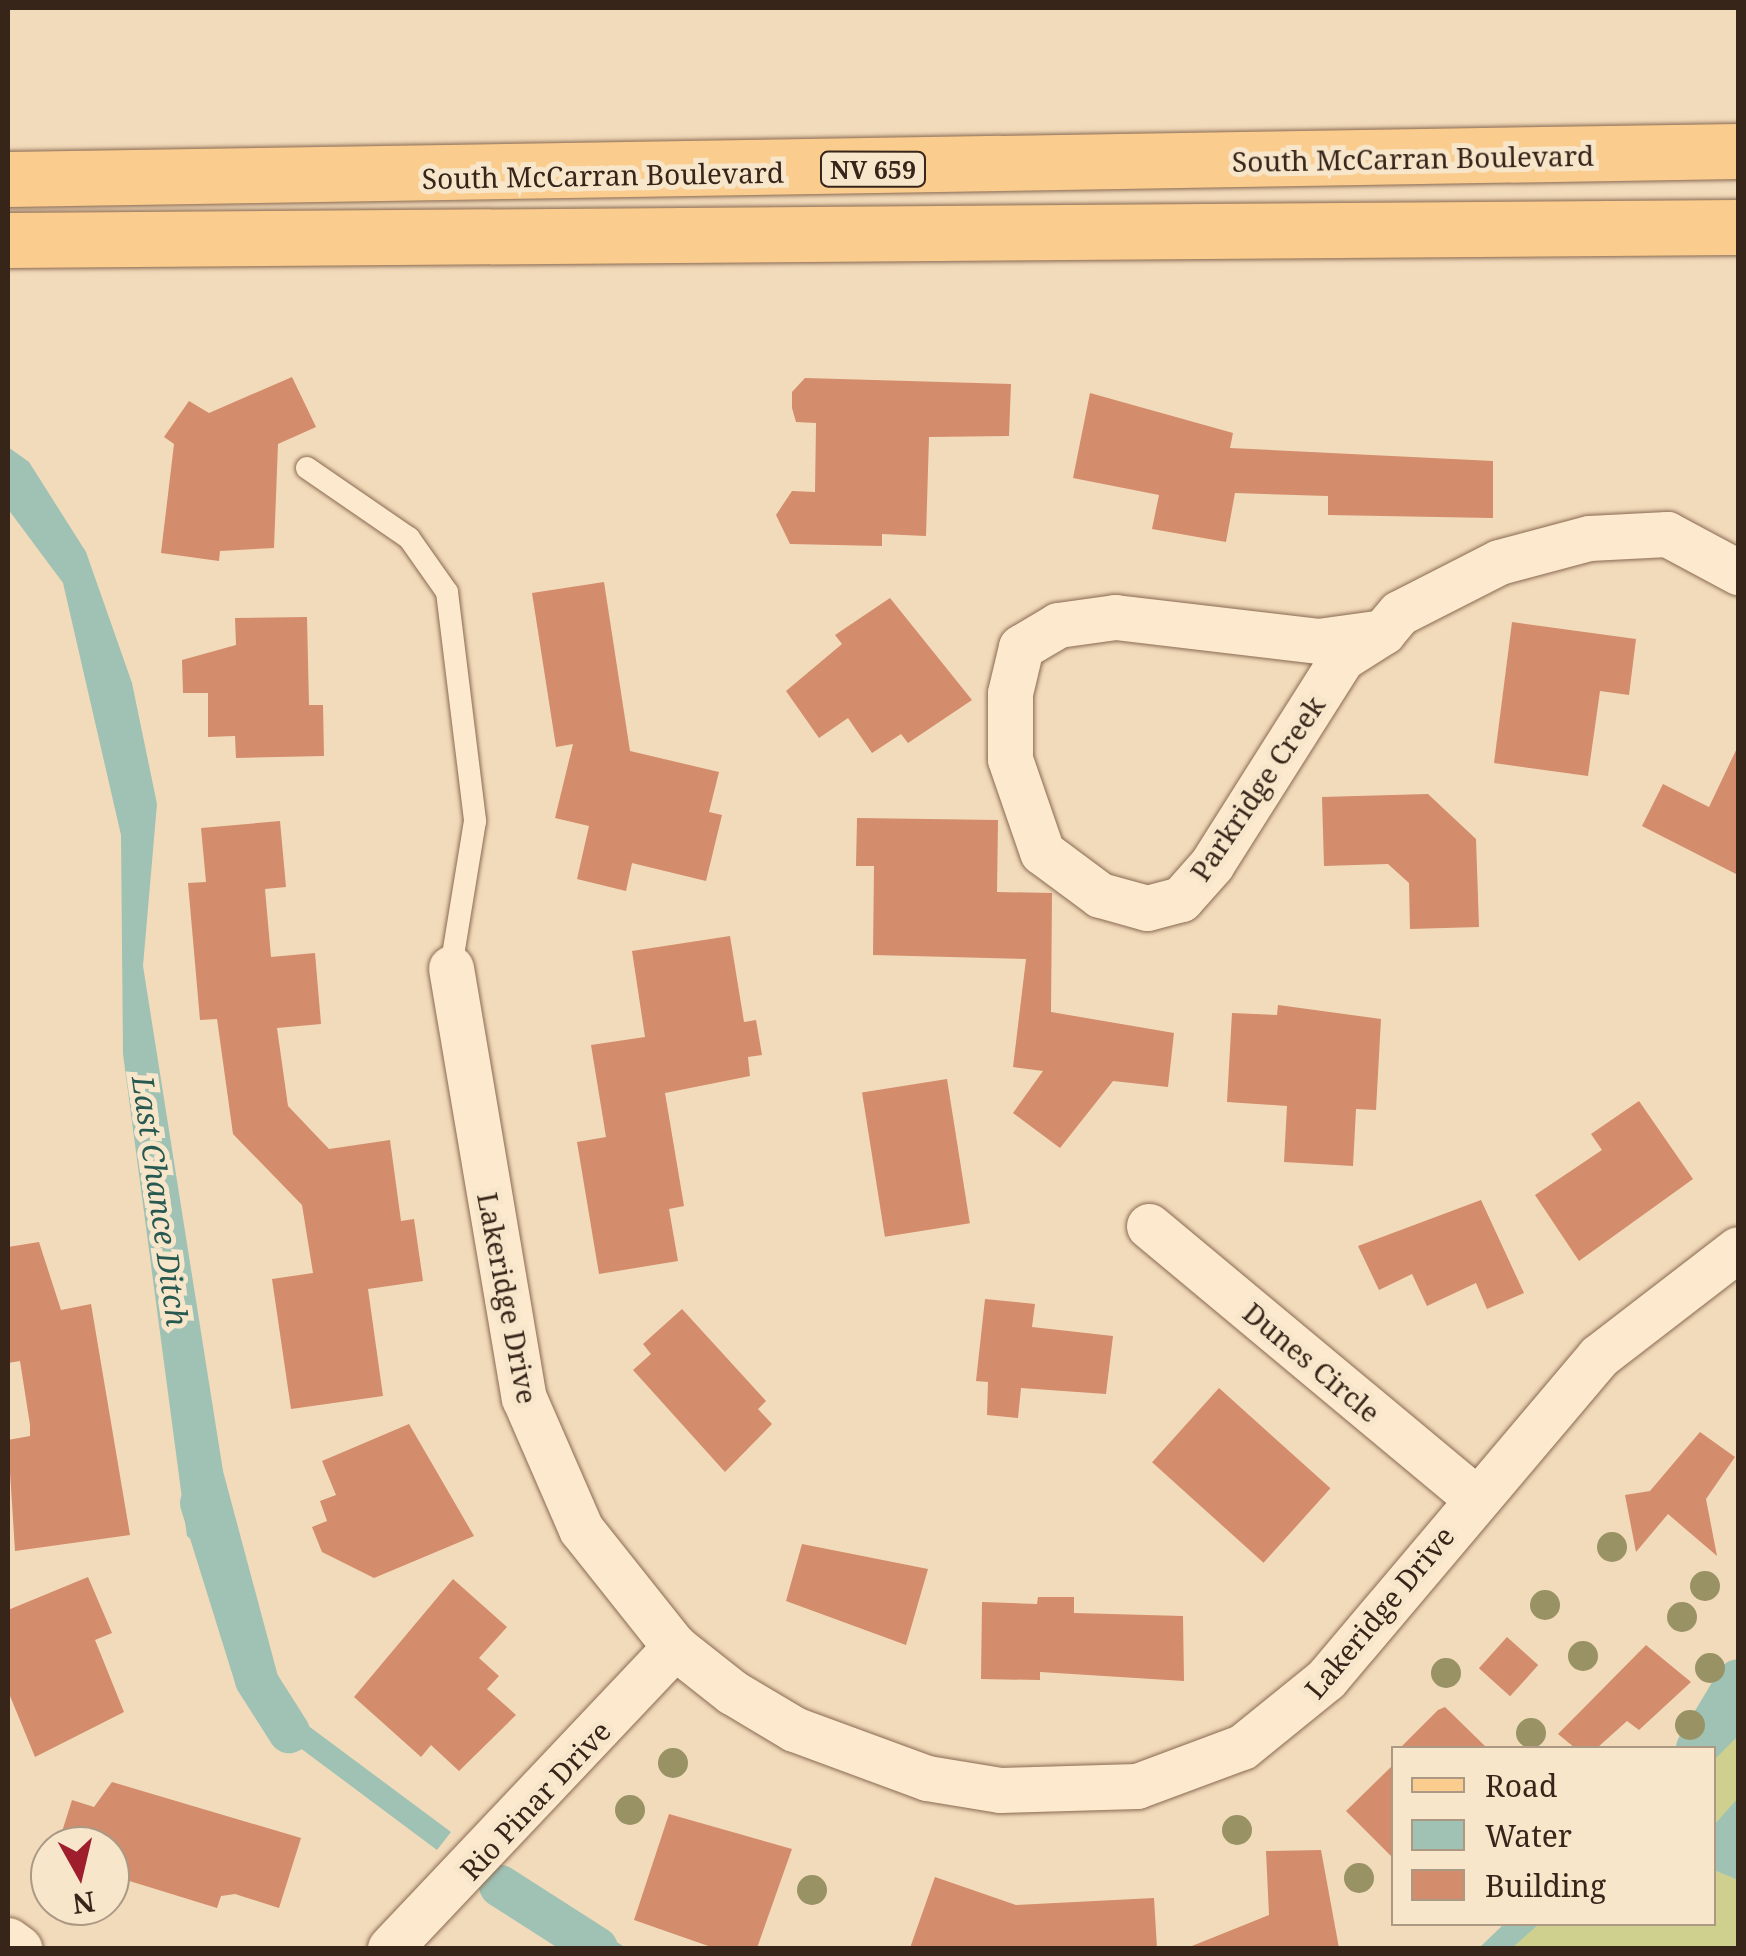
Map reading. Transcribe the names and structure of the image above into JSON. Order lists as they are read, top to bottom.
{
  "streets": {
    "main road": ["South McCarran Boulevard", "NV 659"],
    "street": [
      "Parkridge Creek",
      "Lakeridge Drive",
      "Dunes Circle",
      "Rio Pinar Drive"
    ]
  },
  "crossings": [
    ["Lakeridge Drive", "Dunes Circle"],
    ["Lakeridge Drive", "Rio Pinar Drive"]
  ],
  "water": ["Last Chance Ditch"],
  "legend": ["Road", "Water", "Building"],
  "north": "bottom"
}
